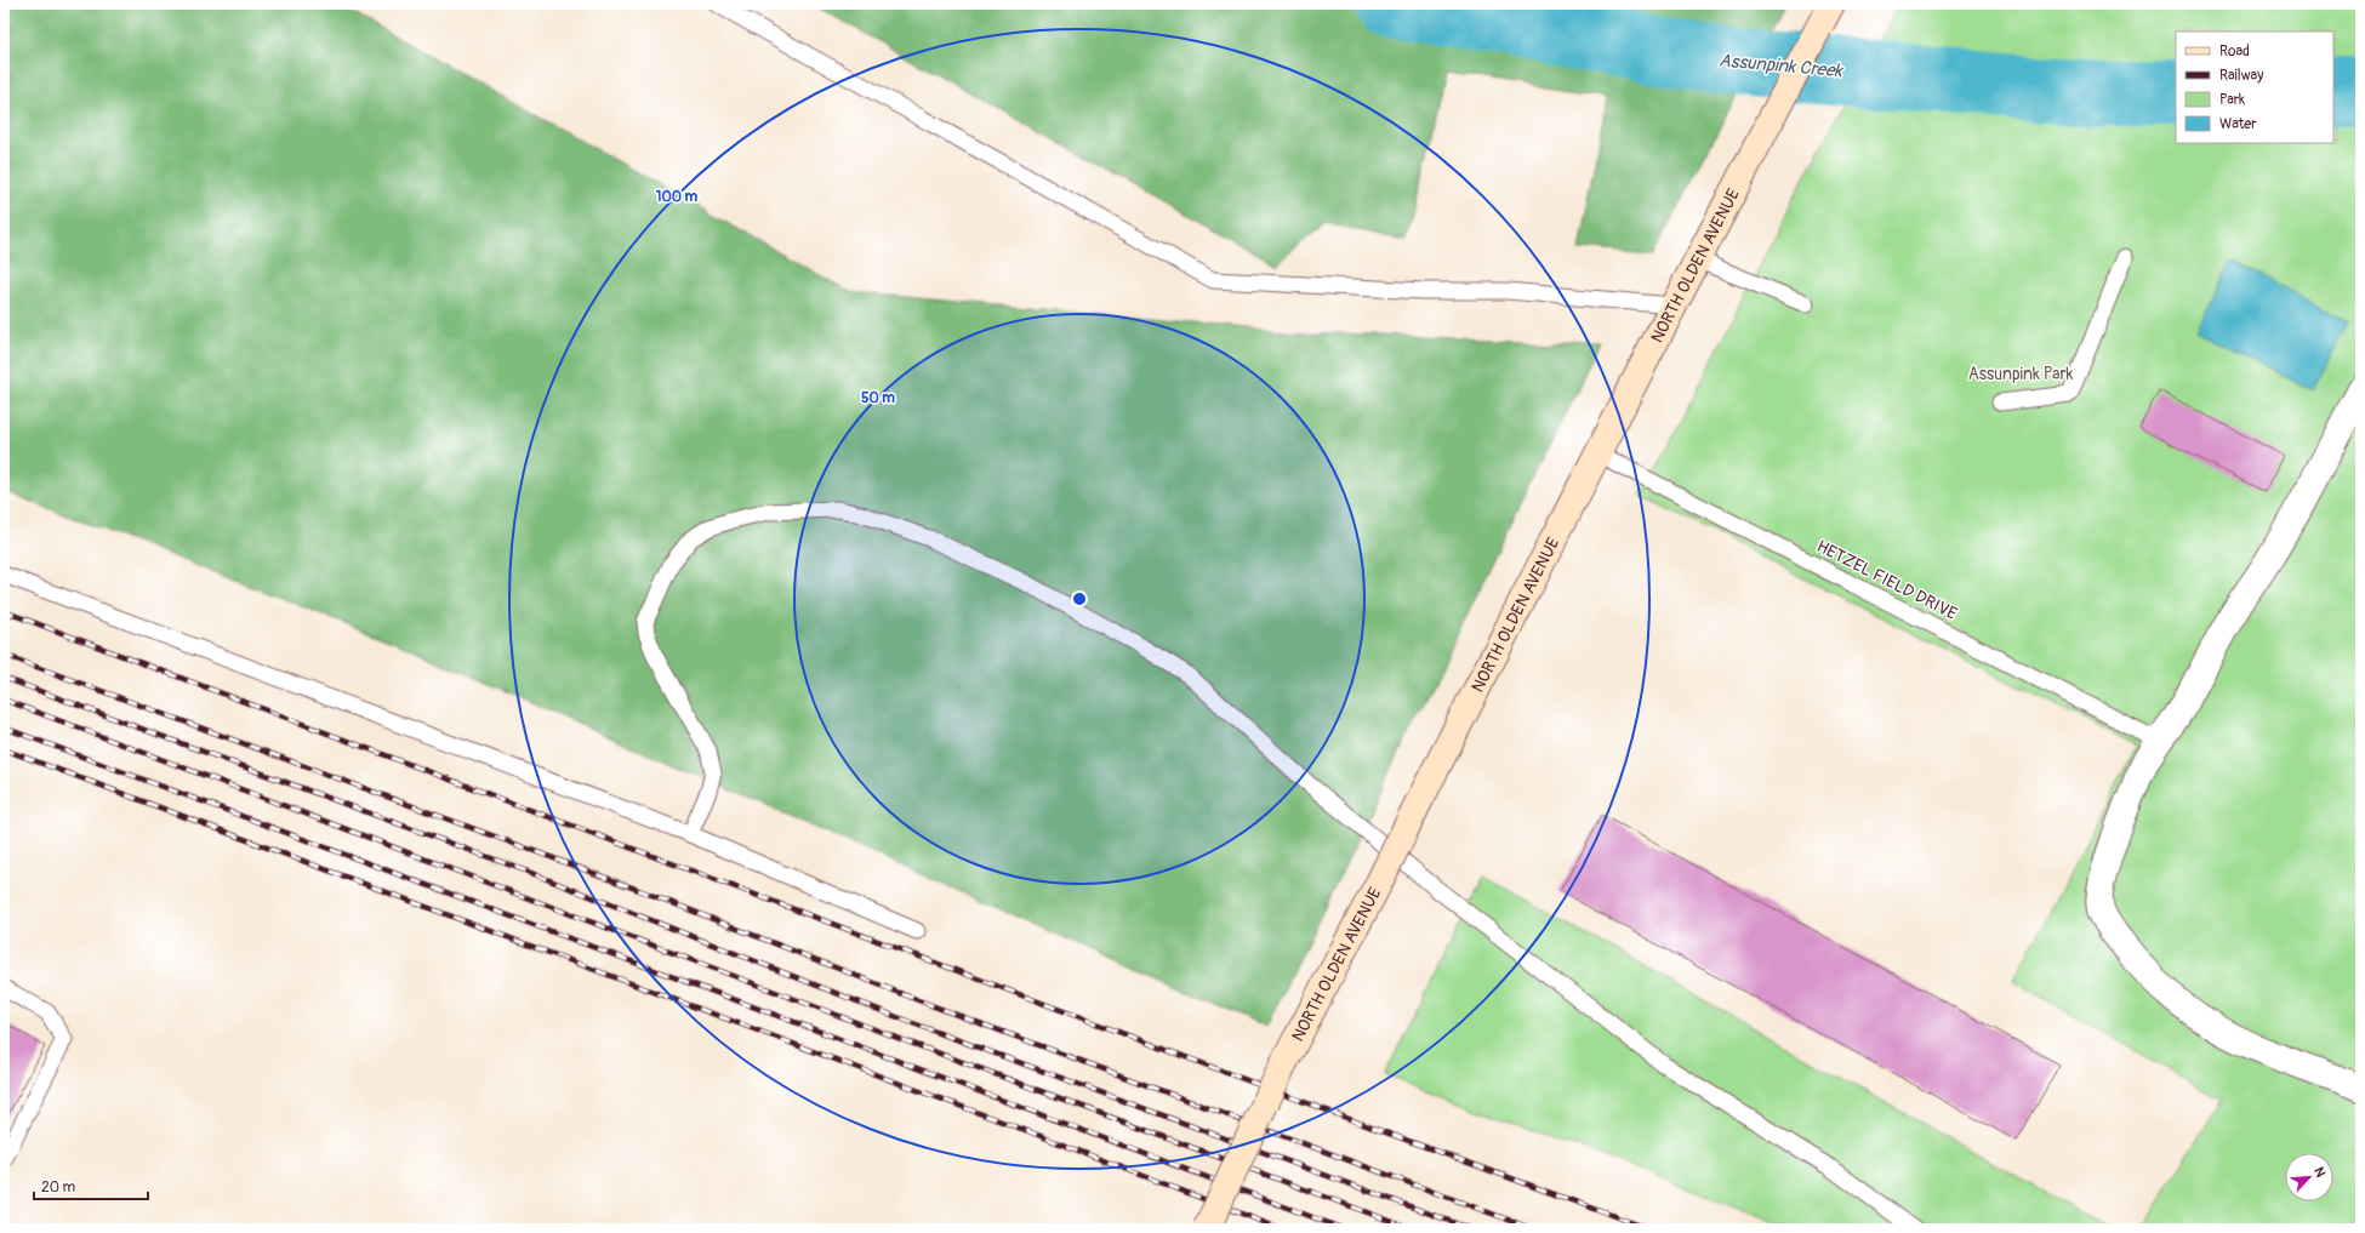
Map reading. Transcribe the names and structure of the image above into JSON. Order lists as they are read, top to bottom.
{
  "streets": {
    "main road": ["NORTH OLDEN AVENUE"],
    "lane": ["HETZEL FIELD DRIVE"]
  },
  "crossings": [
    ["NORTH OLDEN AVENUE", "HETZEL FIELD DRIVE"]
  ],
  "water": ["Assunpink Creek"],
  "parks": ["Assunpink Park"],
  "legend": [
    "Road",
    "Railway",
    "Park",
    "Water"
  ],
  "scale_bar": "20 m",
  "north": "top right",
  "rings": ["100 m", "50 m"]
}
